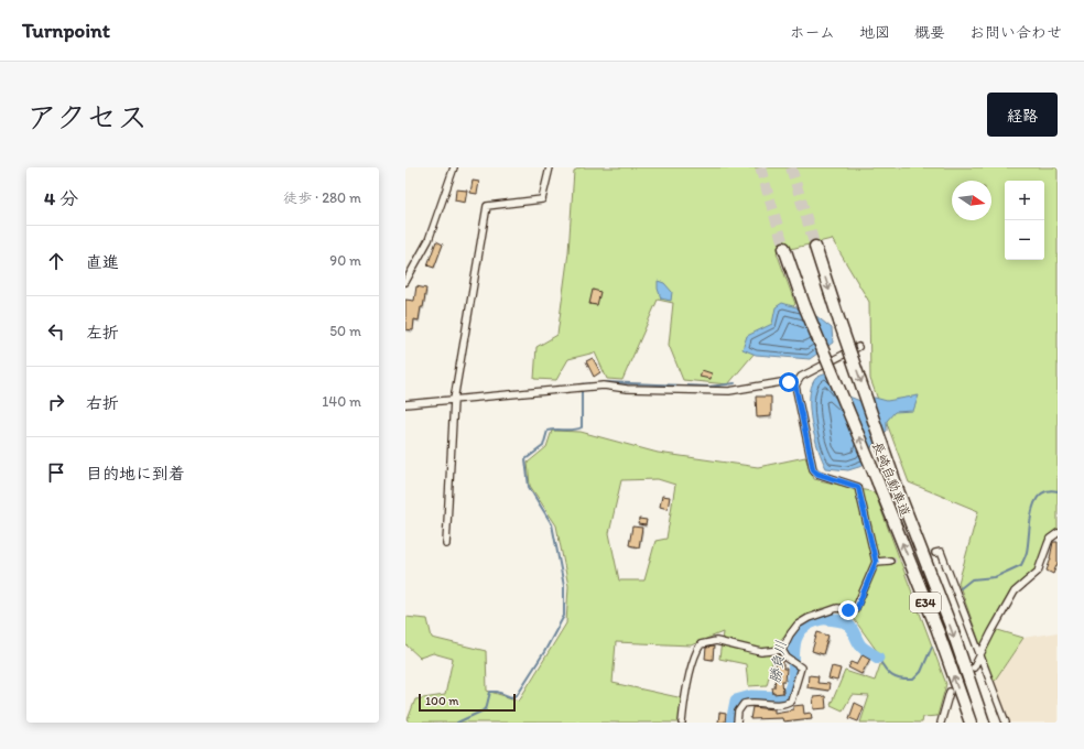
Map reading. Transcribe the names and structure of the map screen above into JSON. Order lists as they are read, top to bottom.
{
  "streets": {
    "highway": ["長崎自動車道", "E34"]
  },
  "water": ["勝負川"],
  "scale_bar": "100 m",
  "north": "right",
  "page": {
    "header": "Turnpoint",
    "nav": [
      "ホーム",
      "地図",
      "概要",
      "お問い合わせ"
    ],
    "title": "アクセス",
    "buttons": "経路",
    "heading": ["4 分", "徒歩 · 280 m"],
    "map_buttons": ["+", "−"],
    "list": [
      ["直進", "90 m"],
      ["左折", "50 m"],
      ["右折", "140 m"],
      "目的地に到着"
    ],
    "scale": "100 m"
  }
}
